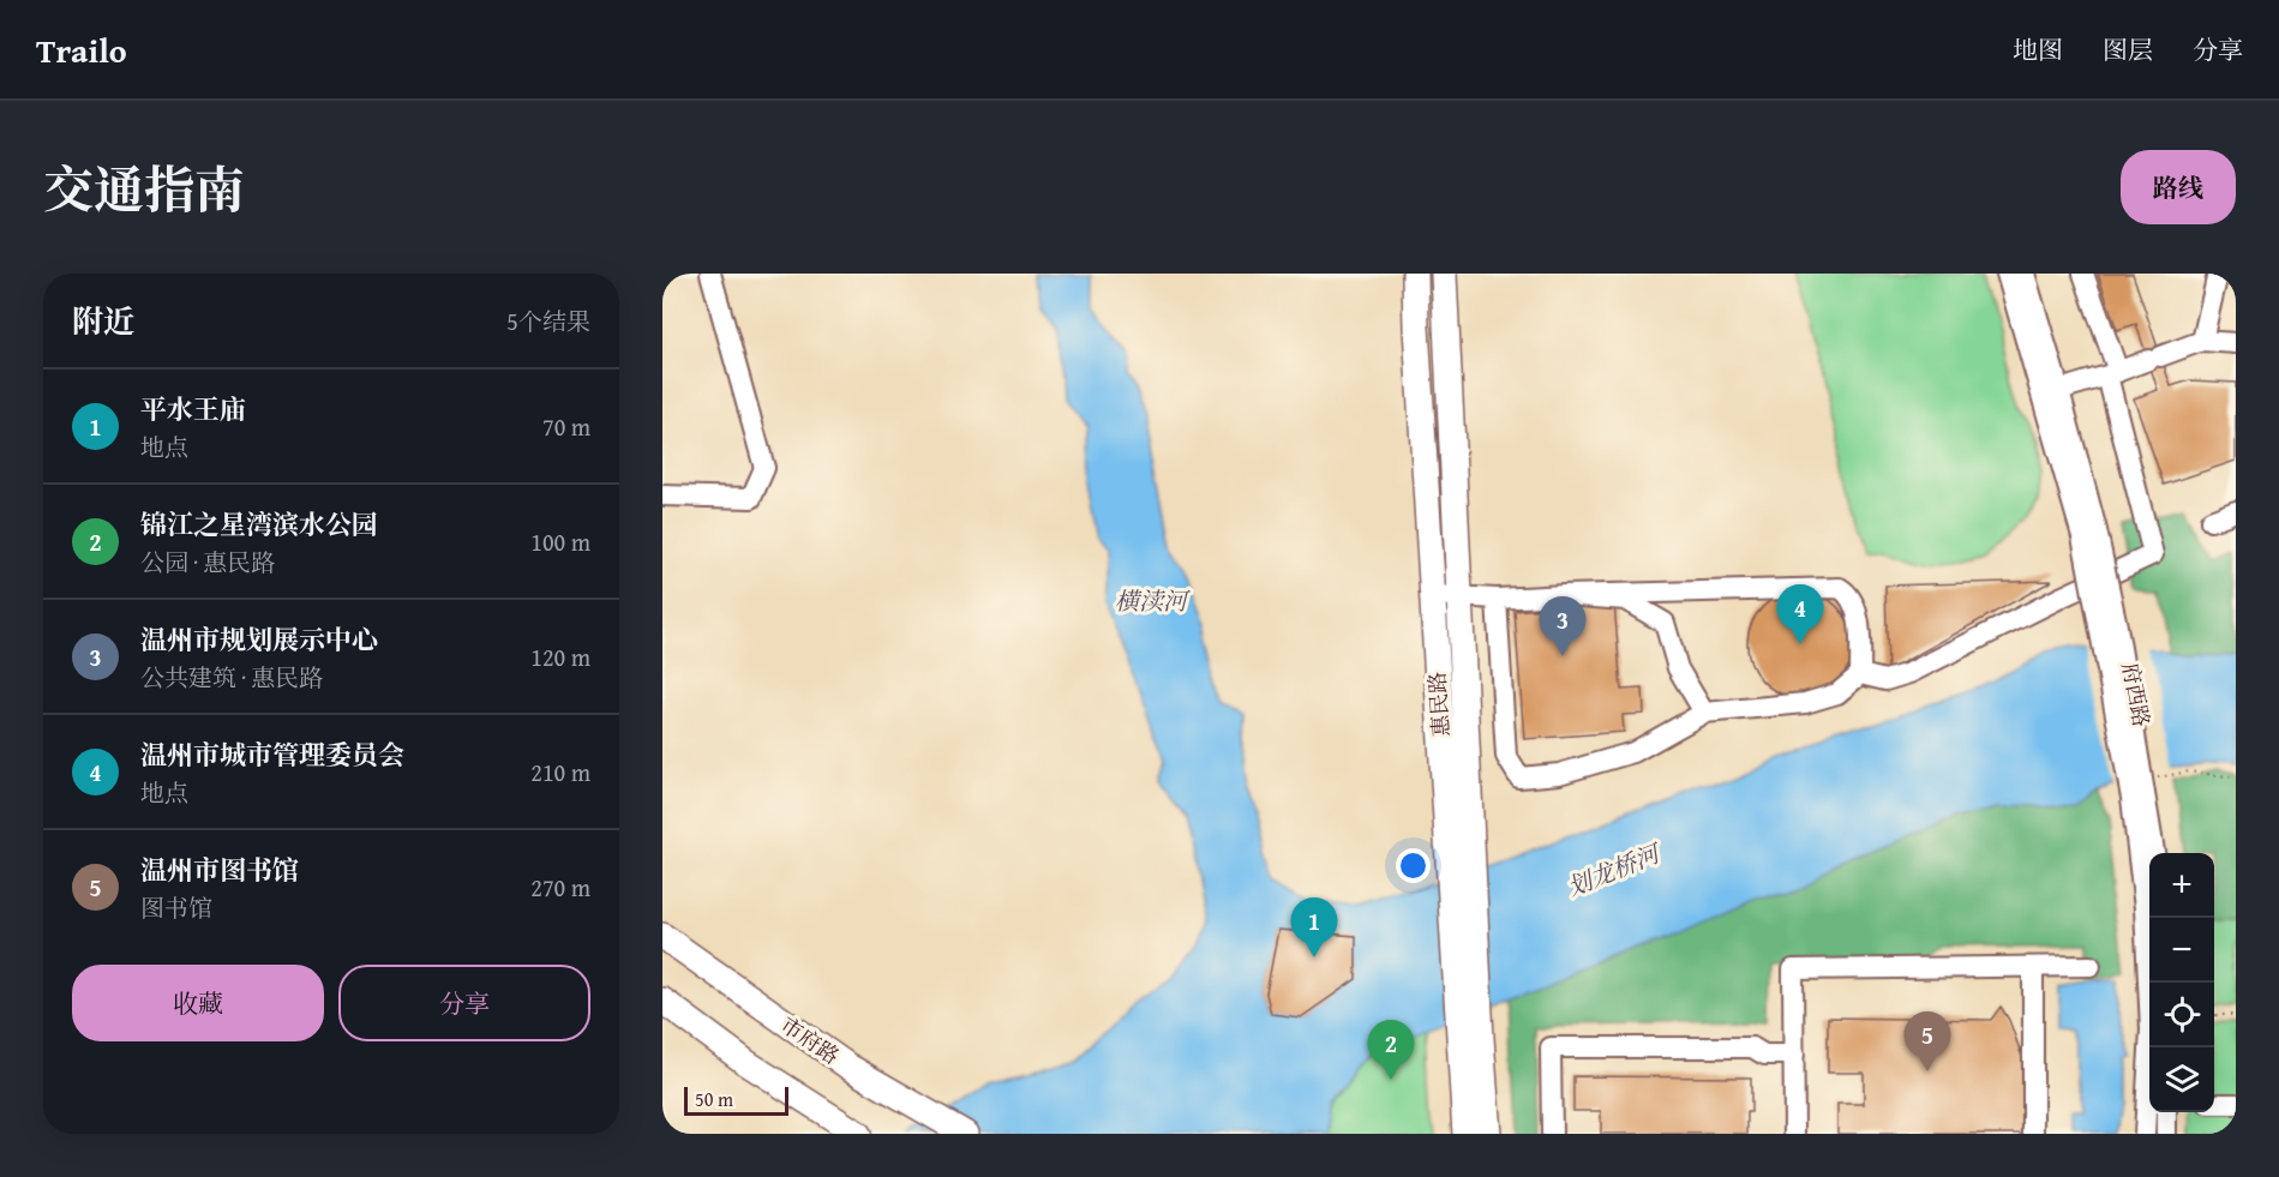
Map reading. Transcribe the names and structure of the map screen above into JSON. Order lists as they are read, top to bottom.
{
  "streets": {
    "main road": ["惠民路", "市府路"],
    "street": ["府西路"]
  },
  "water": ["横渎河", "划龙桥河"],
  "scale_bar": "50 m",
  "page": {
    "header": "Trailo",
    "nav": ["地图", "图层", "分享"],
    "title": "交通指南",
    "buttons": [
      "路线",
      ["收藏", "分享"]
    ],
    "heading": ["附近", "5个结果"],
    "list": [
      {
        "mark": "1",
        "name": "平水王庙",
        "note": "地点",
        "value": "70 m"
      },
      {
        "mark": "2",
        "name": "锦江之星湾滨水公园",
        "note": "公园 · 惠民路",
        "value": "100 m"
      },
      {
        "mark": "3",
        "name": "温州市规划展示中心",
        "note": "公共建筑 · 惠民路",
        "value": "120 m"
      },
      {
        "mark": "4",
        "name": "温州市城市管理委员会",
        "note": "地点",
        "value": "210 m"
      },
      {
        "mark": "5",
        "name": "温州市图书馆",
        "note": "图书馆",
        "value": "270 m"
      }
    ],
    "pins": [
      "4",
      "3",
      "1",
      "5",
      "2"
    ],
    "map_buttons": ["+", "−"],
    "scale": "50 m"
  }
}
